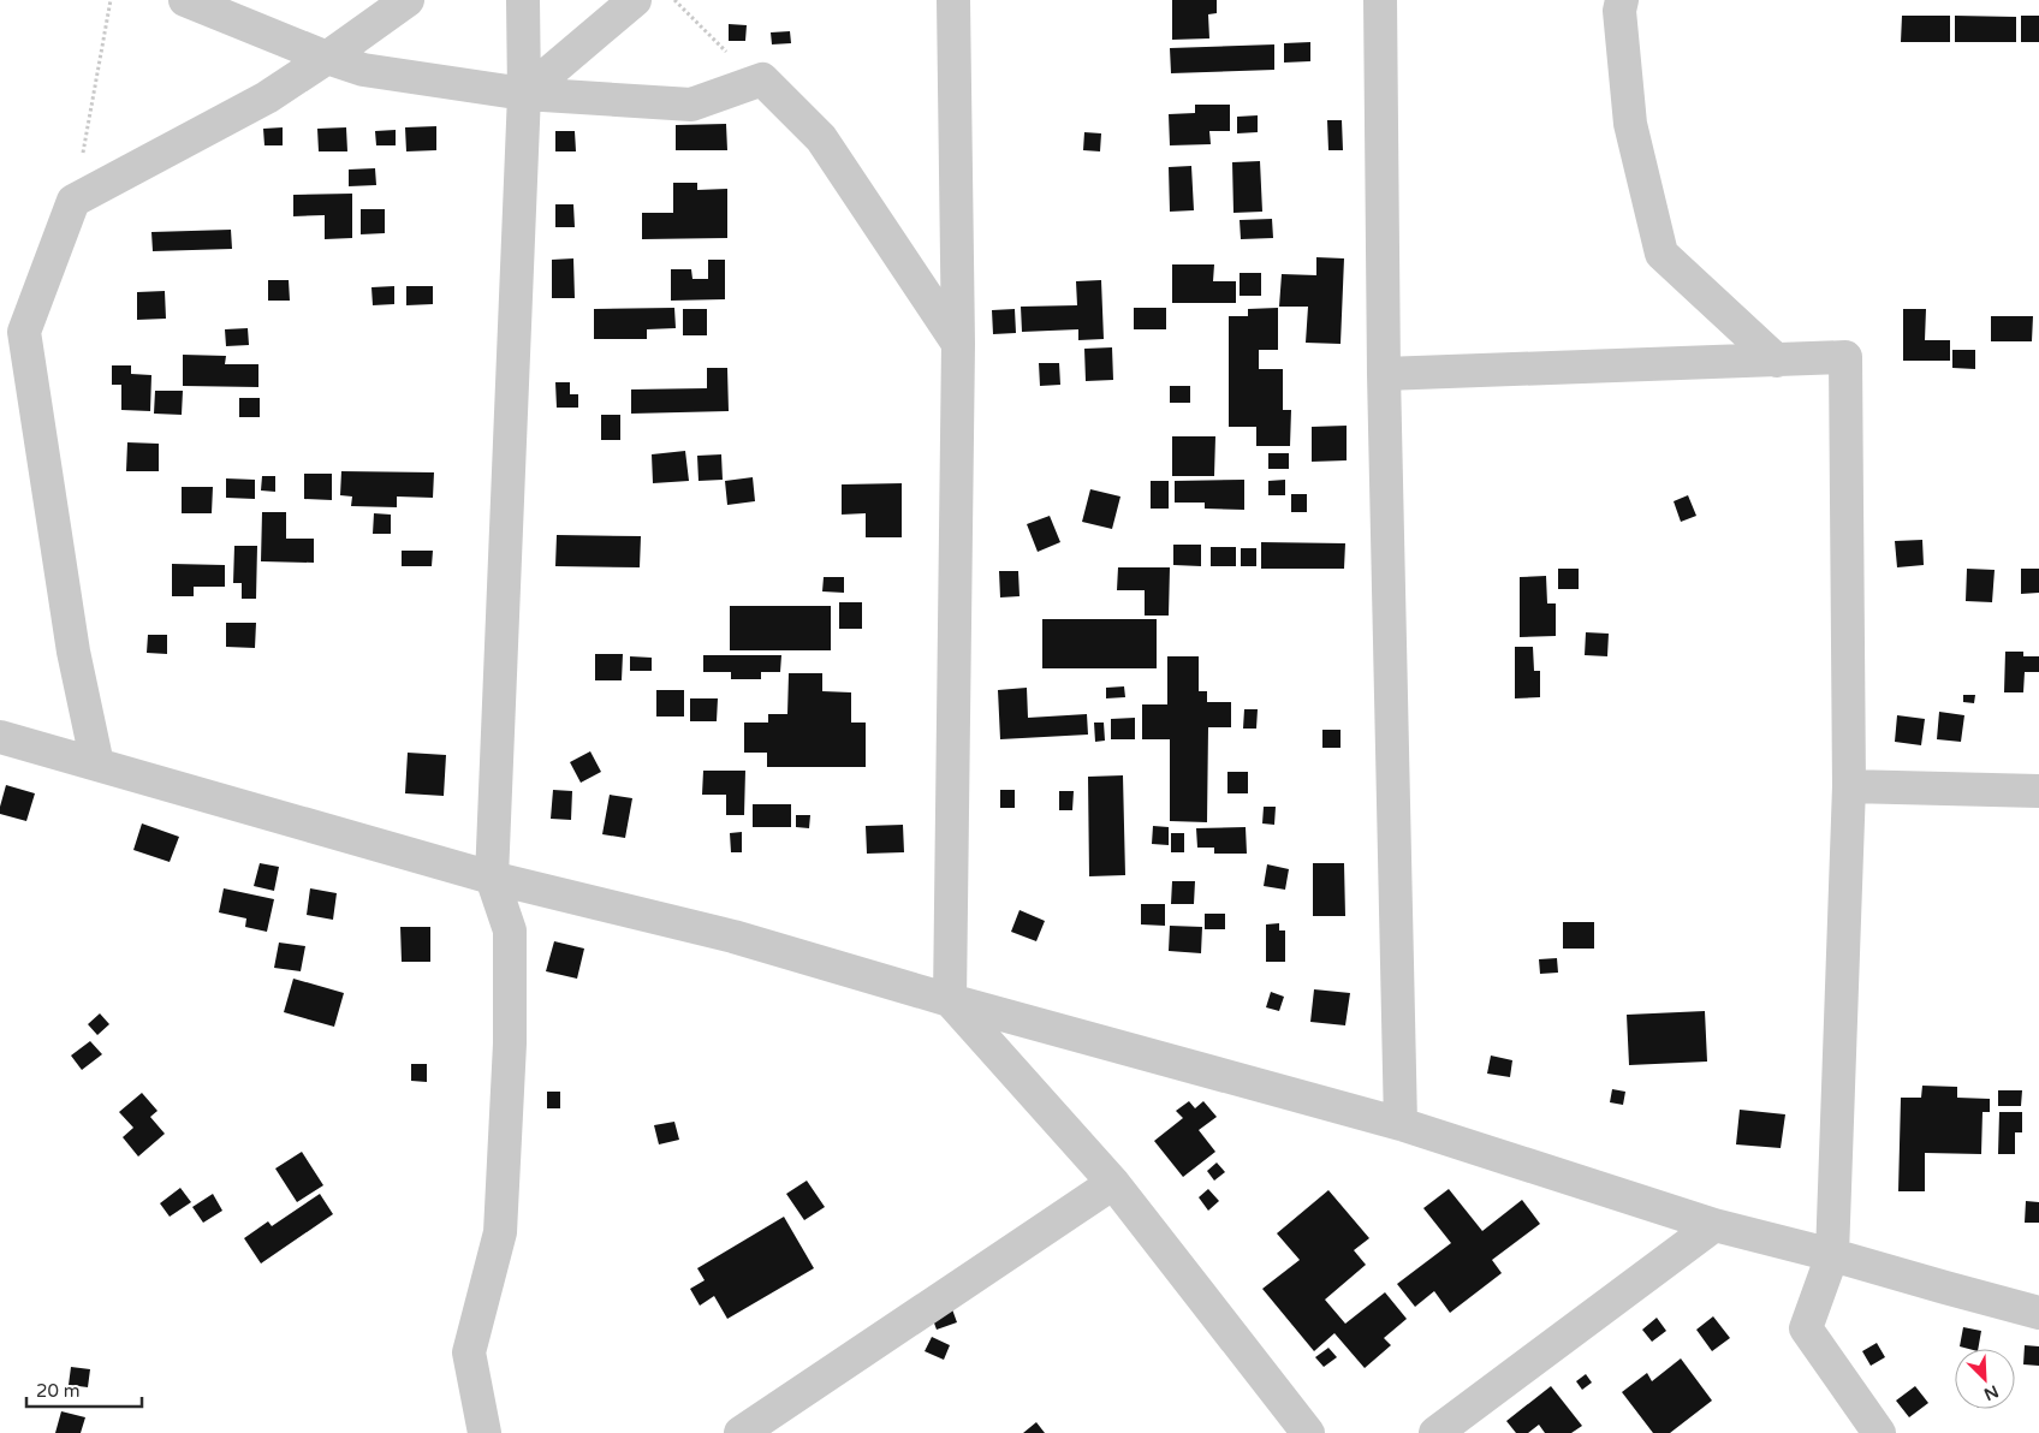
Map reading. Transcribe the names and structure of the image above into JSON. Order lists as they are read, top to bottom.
{
  "scale_bar": "20 m",
  "north": "bottom right"
}
